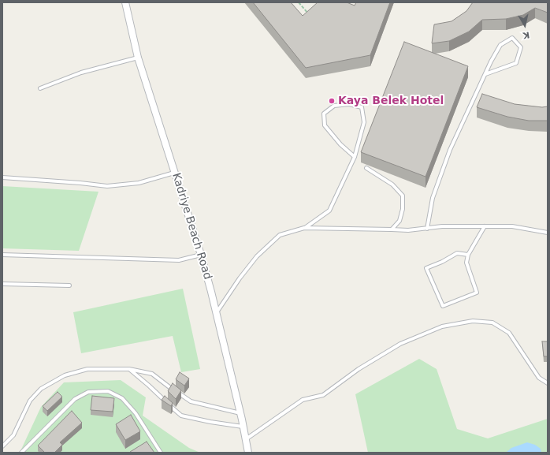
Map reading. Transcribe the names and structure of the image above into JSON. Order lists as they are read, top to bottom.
{
  "streets": {
    "street": ["Kadriye Beach Road"]
  },
  "places": ["Kaya Belek Hotel"],
  "north": "bottom"
}
